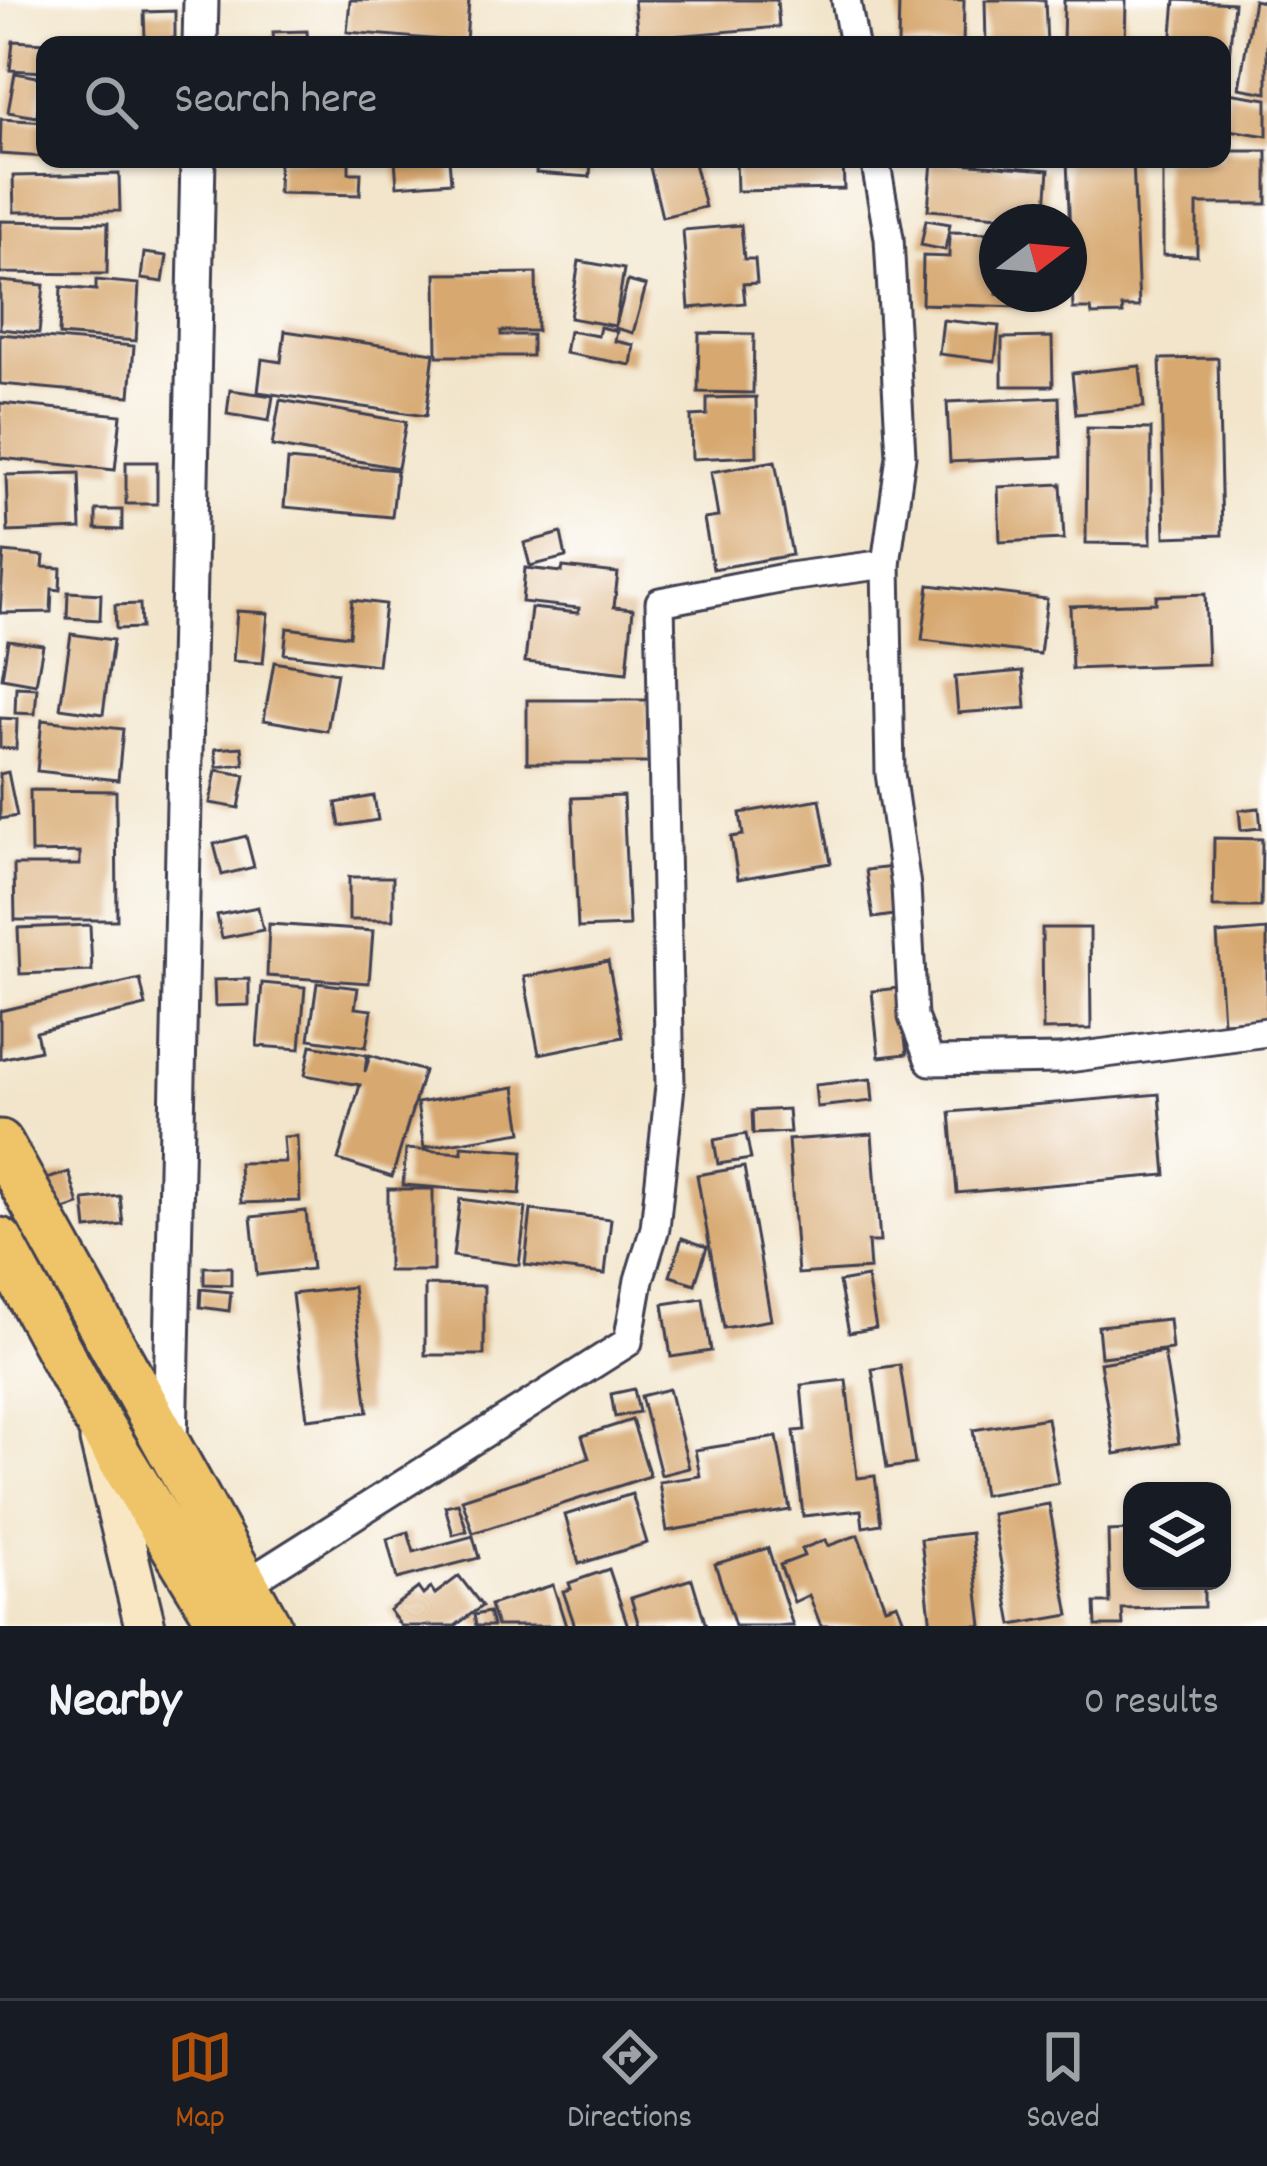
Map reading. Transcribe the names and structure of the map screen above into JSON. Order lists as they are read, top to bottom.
{
  "north": "right",
  "page": {
    "search": "Search here",
    "heading": ["Nearby", "0 results"],
    "nav": ["Map", "Directions", "Saved"]
  }
}
